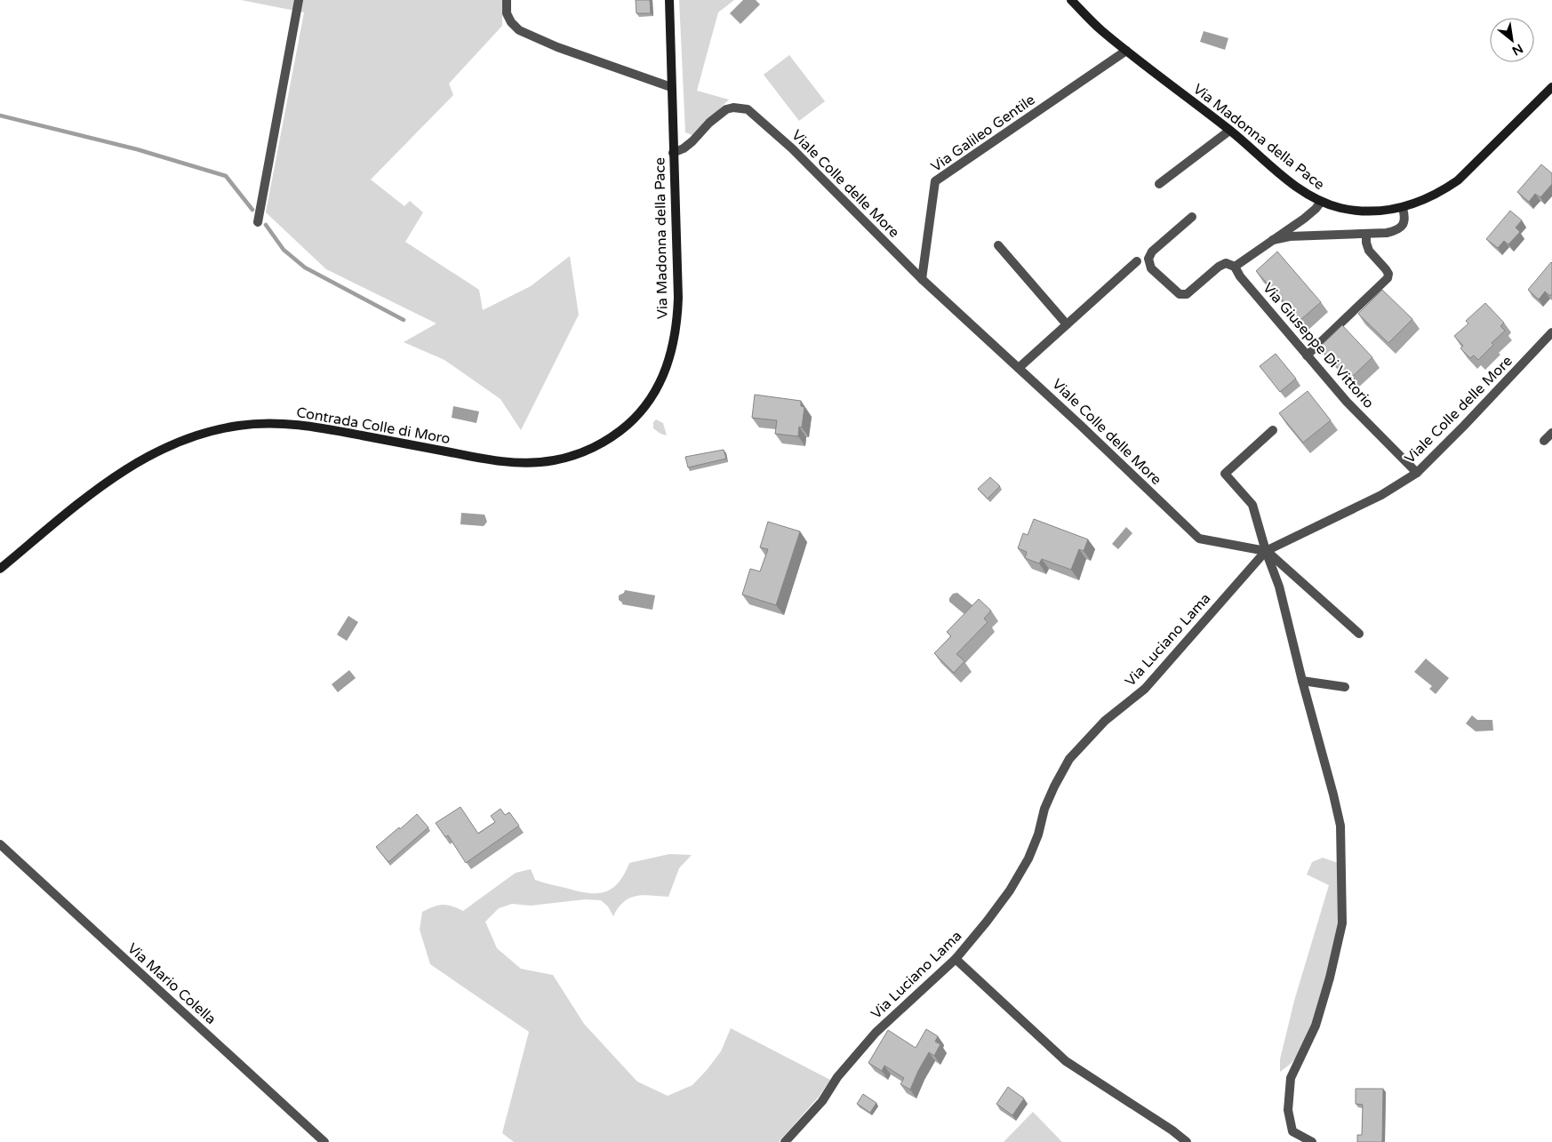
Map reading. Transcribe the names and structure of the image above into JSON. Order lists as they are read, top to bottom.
{
  "streets": {
    "main road": ["Via Madonna della Pace", "Contrada Colle di Moro"],
    "street": [
      "Via Galileo Gentile",
      "Viale Colle delle More",
      "Via Giuseppe Di Vittorio",
      "Via Luciano Lama",
      "Via Mario Colella"
    ]
  },
  "crossings": [
    ["Via Galileo Gentile", "Via Madonna della Pace"],
    ["Via Galileo Gentile", "Viale Colle delle More"],
    ["Via Madonna della Pace", "Viale Colle delle More"],
    ["Via Madonna della Pace", "Contrada Colle di Moro"],
    ["Viale Colle delle More", "Via Giuseppe Di Vittorio"],
    ["Viale Colle delle More", "Via Luciano Lama"]
  ],
  "north": "bottom right"
}
